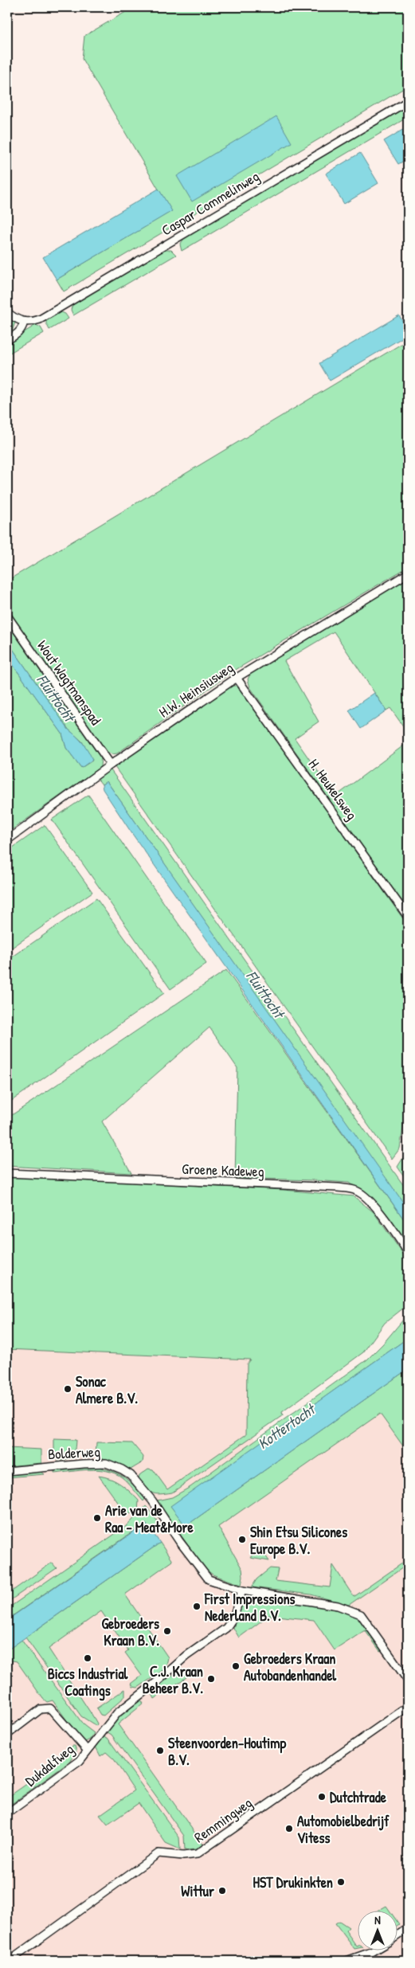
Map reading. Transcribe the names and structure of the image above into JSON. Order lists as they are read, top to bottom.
{
  "streets": {
    "street": [
      "Caspar Commelinweg",
      "Wout Wagtmanspad",
      "H.W. Heinsiusweg",
      "H. Heukelsweg",
      "Groene Kadeweg",
      "Bolderweg",
      "Dukdalfweg",
      "Remmingweg"
    ]
  },
  "crossings": [
    ["Wout Wagtmanspad", "H.W. Heinsiusweg"],
    ["H.W. Heinsiusweg", "H. Heukelsweg"],
    ["Bolderweg", "Dukdalfweg"]
  ],
  "water": ["Fluittocht", "Kottertocht"],
  "places": [
    "Sonac Almere B.V.",
    "Arie van de Raa - Meat&More",
    "Shin Etsu Silicones Europe B.V.",
    "First Impressions Nederland B.V.",
    "Gebroeders Kraan B.V.",
    "Biccs Industrial Coatings",
    "Gebroeders Kraan Autobandenhandel",
    "C.J. Kraan Beheer B.V.",
    "Steenvoorden-Houtimp B.V.",
    "Dutchtrade",
    "Automobielbedrijf Vitess",
    "HST Drukinkten",
    "Wittur"
  ],
  "north": "top"
}
